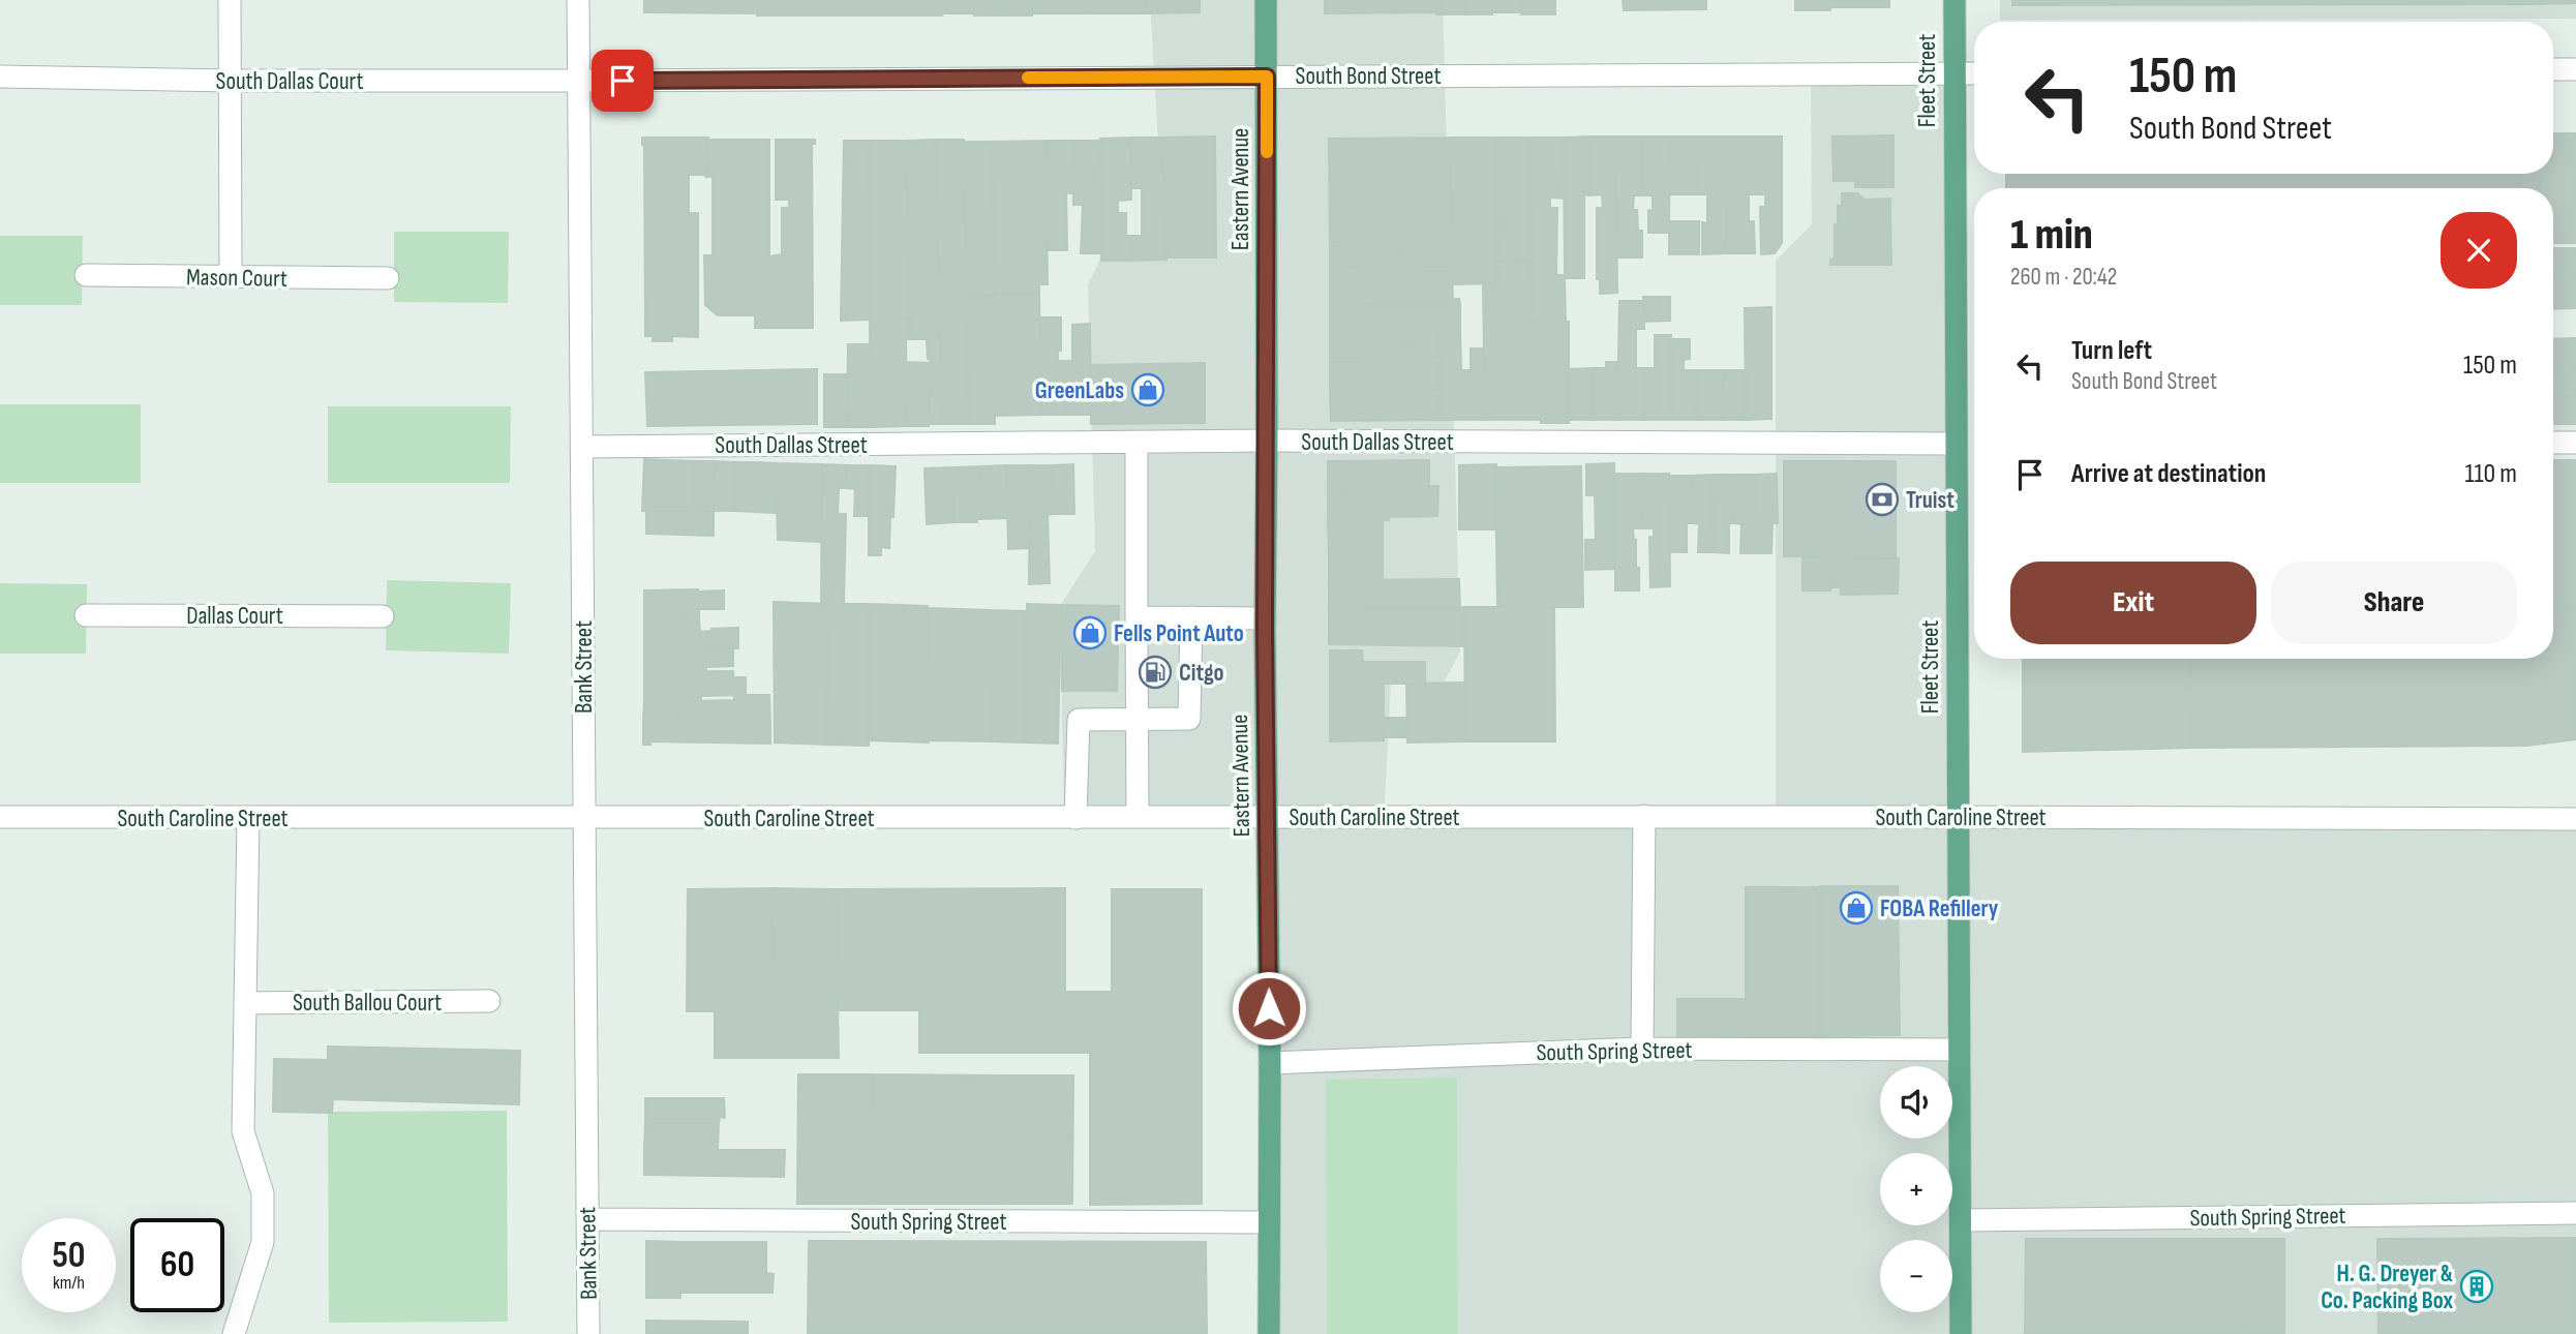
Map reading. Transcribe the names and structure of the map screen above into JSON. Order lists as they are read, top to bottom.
{
  "streets": {
    "main road": ["Fleet Street", "Eastern Avenue"],
    "street": [
      "South Bond Street",
      "South Dallas Court",
      "Mason Court",
      "South Dallas Street",
      "Dallas Court",
      "Bank Street",
      "South Caroline Street",
      "South Ballou Court",
      "South Spring Street"
    ]
  },
  "crossings": [
    ["South Bond Street", "South Dallas Court"],
    ["South Bond Street", "Fleet Street"],
    ["South Bond Street", "Eastern Avenue"],
    ["South Bond Street", "Bank Street"],
    ["South Dallas Court", "Bank Street"],
    ["Fleet Street", "South Dallas Street"],
    ["Fleet Street", "South Caroline Street"],
    ["Fleet Street", "South Spring Street"],
    ["Eastern Avenue", "South Dallas Street"],
    ["Eastern Avenue", "South Caroline Street"],
    ["Eastern Avenue", "South Spring Street"],
    ["South Dallas Street", "Bank Street"],
    ["Bank Street", "South Caroline Street"],
    ["Bank Street", "South Spring Street"]
  ],
  "places": {
    "shop": ["GreenLabs", "Fells Point Auto", "FOBA Refillery"],
    "bank": ["Truist"],
    "fuel station": ["Citgo"],
    "building": ["H. G. Dreyer & Co. Packing Box"]
  },
  "page": {
    "turn": ["150 m", "South Bond Street"],
    "heading": ["1 min", "260 m · 20:42"],
    "list": [
      {
        "name": "Turn left",
        "note": "South Bond Street",
        "value": "150 m"
      },
      {
        "name": "Arrive at destination",
        "value": "110 m"
      }
    ],
    "buttons": ["Exit", "Share"],
    "map_buttons": ["+", "−"],
    "speed": "50 km/h",
    "limit": "60"
  }
}
